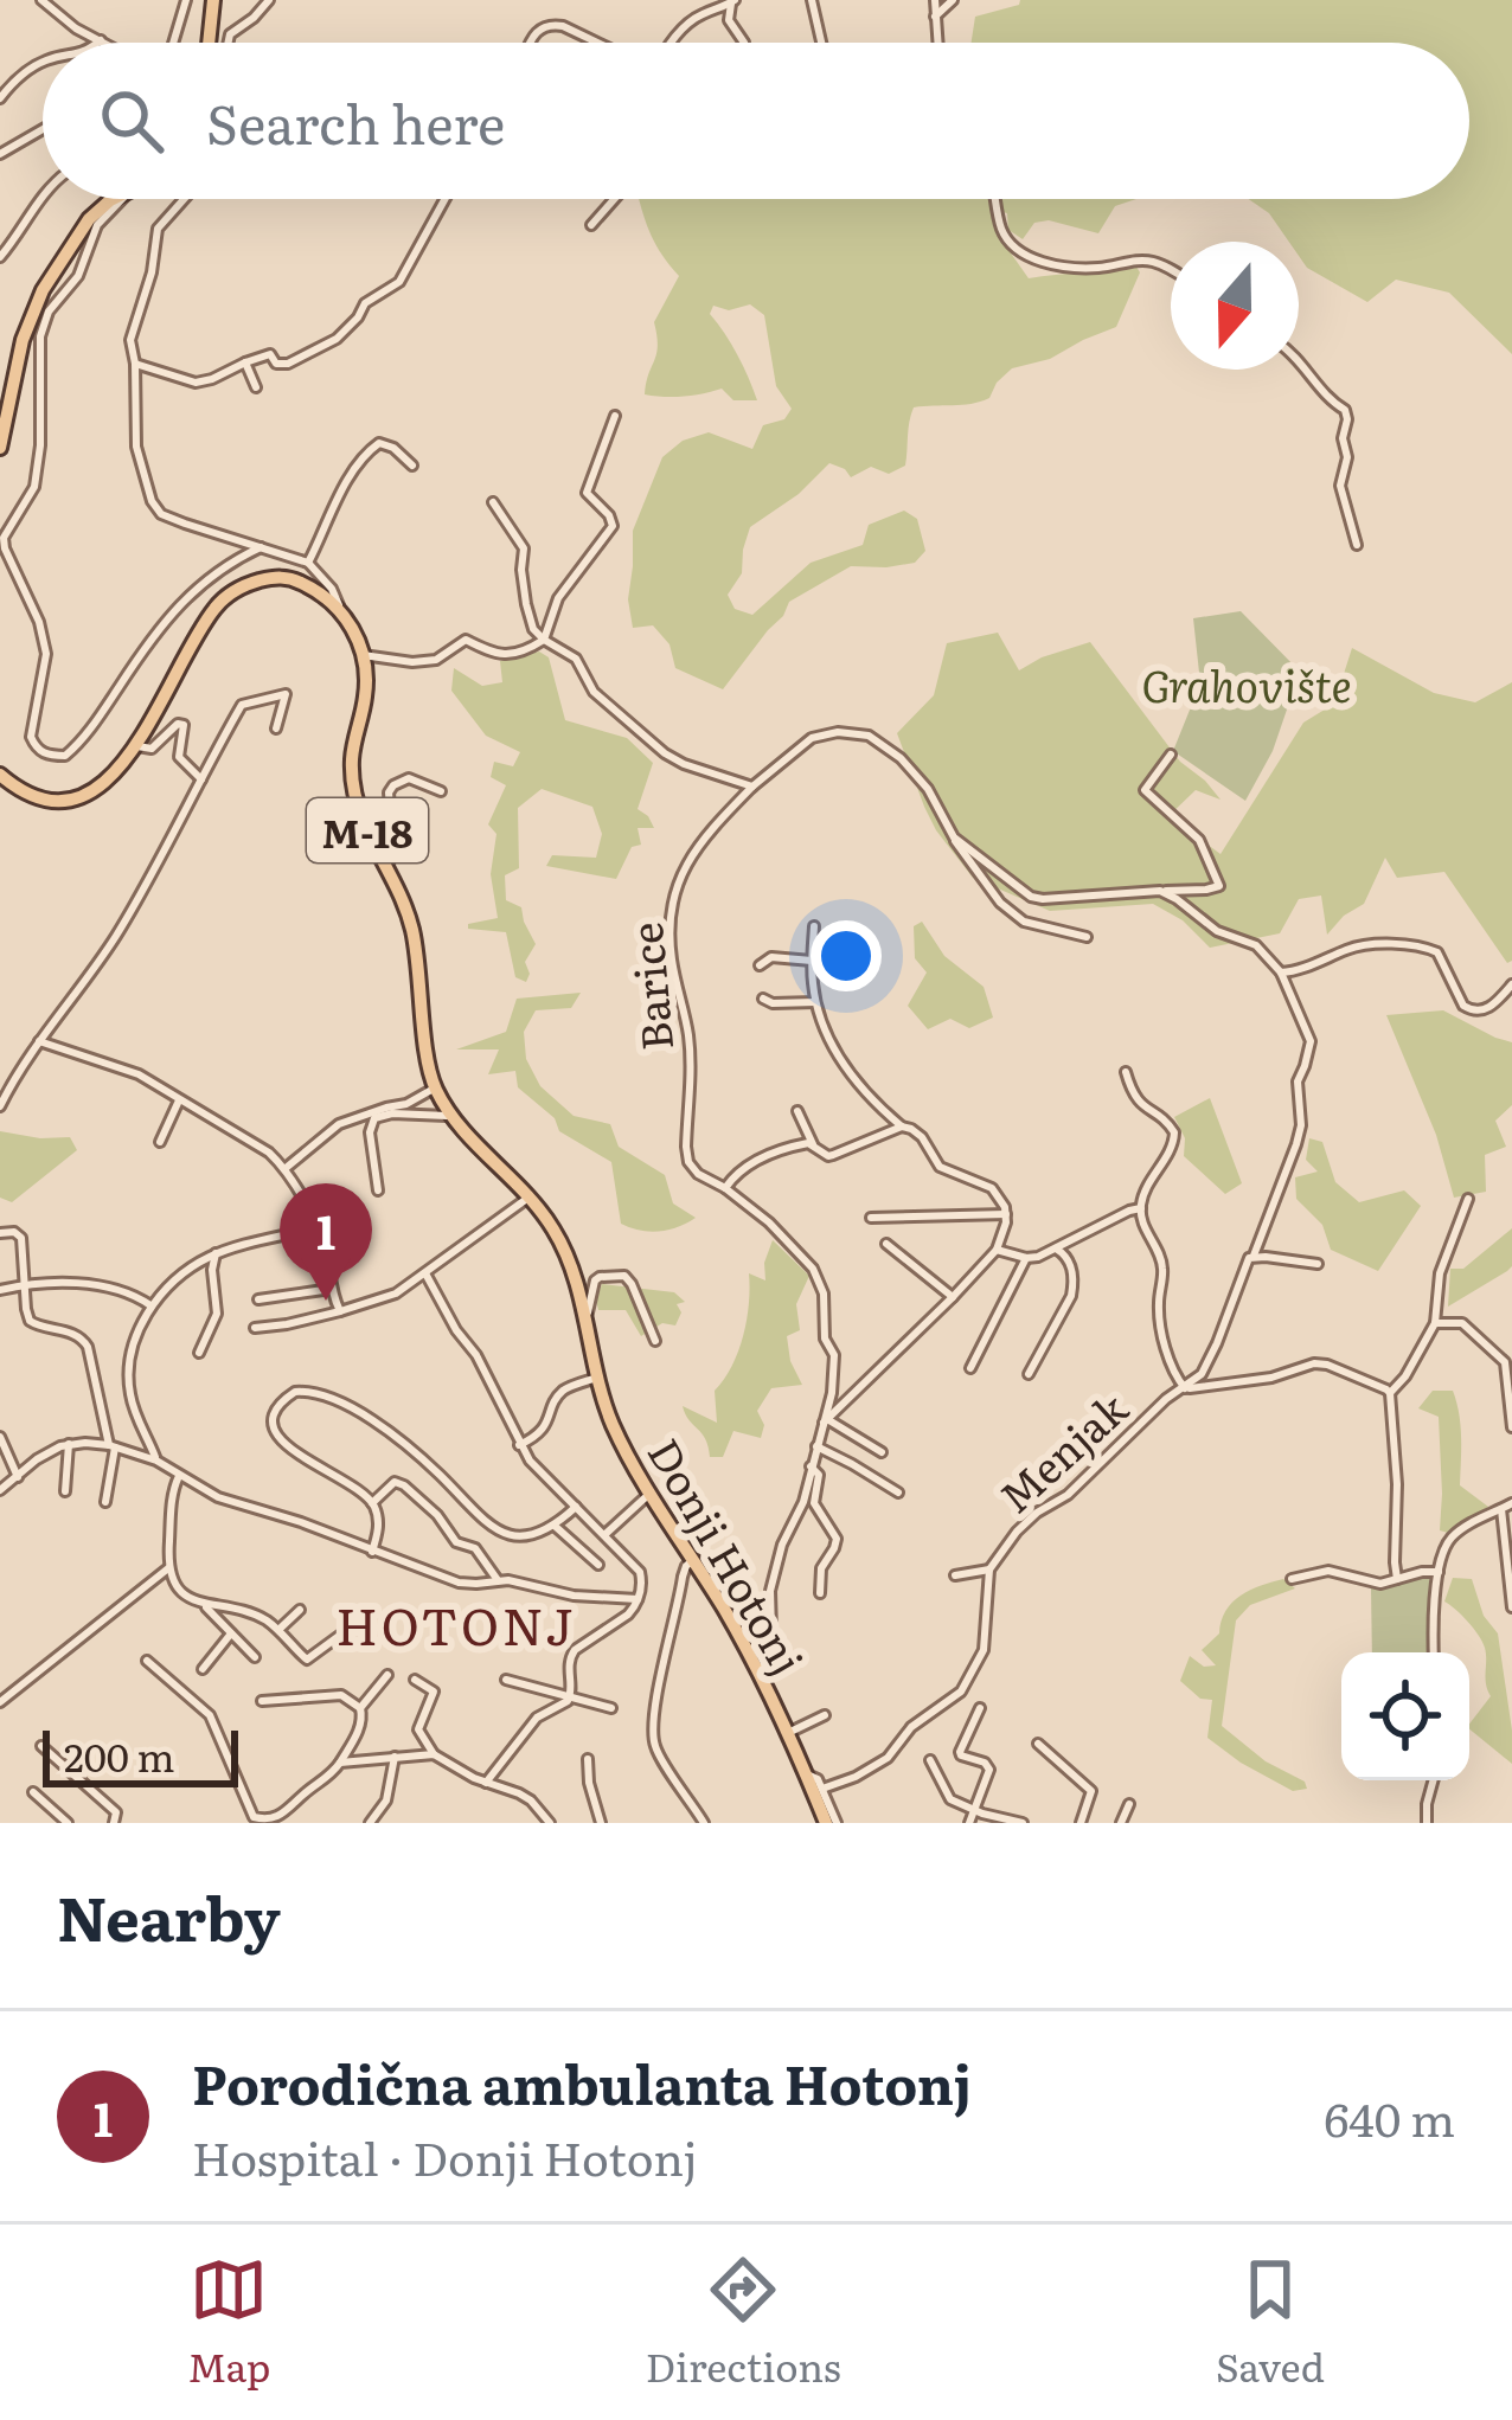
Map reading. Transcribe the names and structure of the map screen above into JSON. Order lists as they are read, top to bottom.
{
  "streets": {
    "main road": ["M-18", "Donji Hotonj"],
    "street": ["Barice", "Menjak"]
  },
  "crossings": [
    ["M-18", "Donji Hotonj"],
    ["Barice", "Donji Hotonj"]
  ],
  "districts": ["HOTONJ"],
  "parks": ["Grahovište"],
  "scale_bar": "200 m",
  "north": "bottom",
  "page": {
    "search": "Search here",
    "pins": "1",
    "scale": "200 m",
    "heading": "Nearby",
    "list": [
      {
        "mark": "1",
        "name": "Porodična ambulanta Hotonj",
        "note": "Hospital · Donji Hotonj",
        "value": "640 m"
      }
    ],
    "nav": ["Map", "Directions", "Saved"]
  }
}
